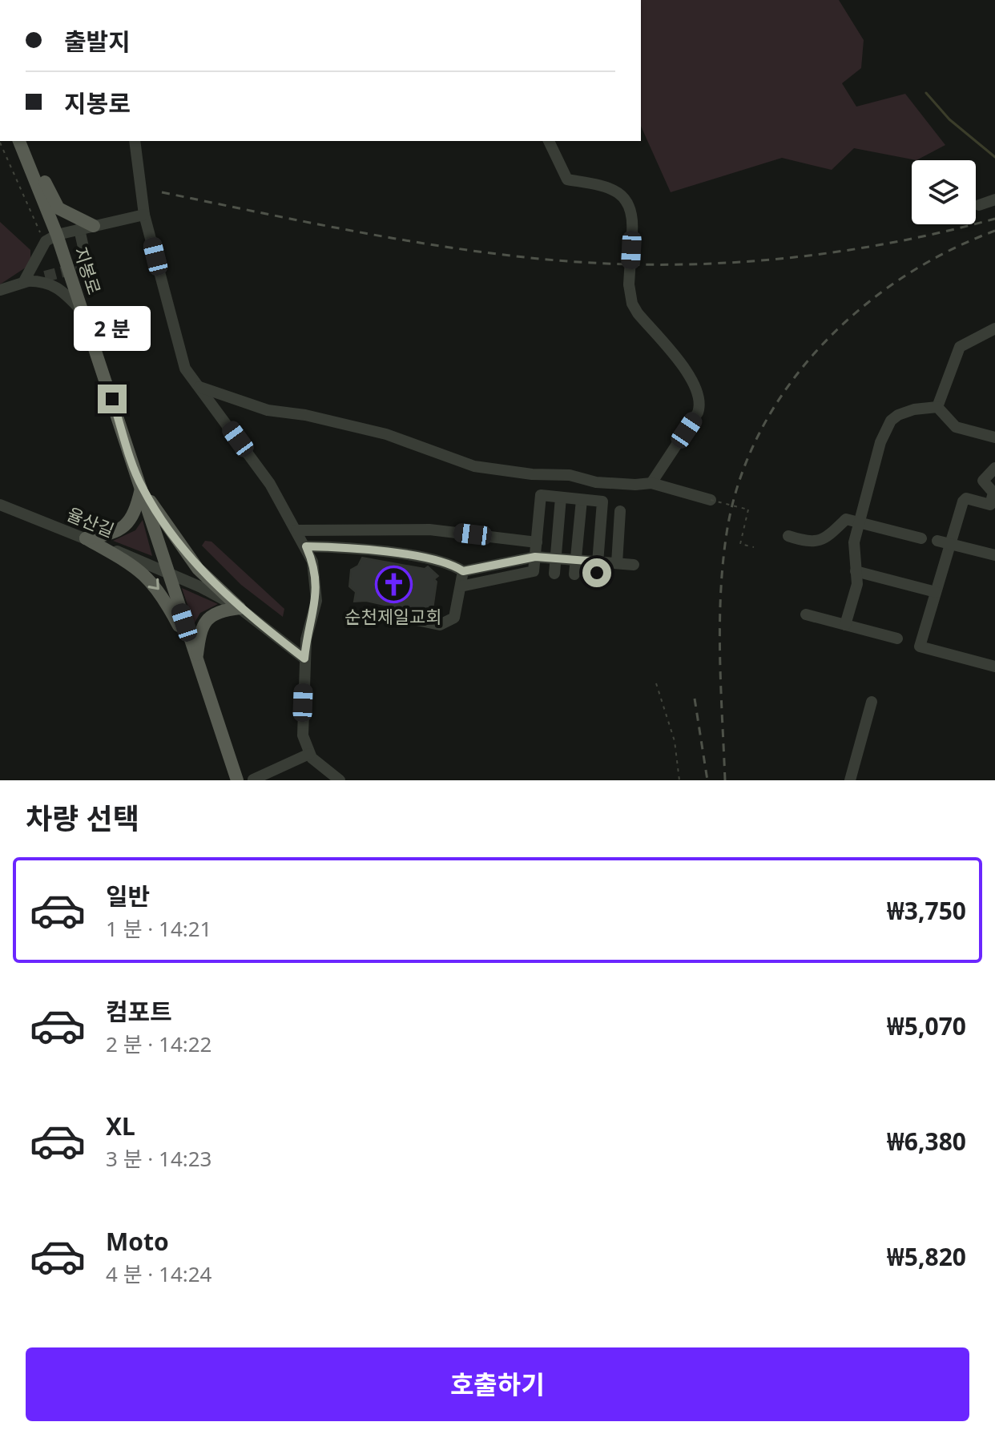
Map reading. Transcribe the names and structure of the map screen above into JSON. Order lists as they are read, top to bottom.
{
  "streets": {
    "main road": ["지봉로"],
    "street": ["율산길"]
  },
  "crossings": [
    ["지봉로", "율산길"]
  ],
  "places": {
    "church": ["순천제일교회"]
  },
  "page": {
    "banner": ["출발지", "지봉로"],
    "bubble": "2 분",
    "heading": "차량 선택",
    "list": [
      {
        "name": "일반",
        "note": "1 분 · 14:21",
        "value": "₩3,750"
      },
      {
        "name": "컴포트",
        "note": "2 분 · 14:22",
        "value": "₩5,070"
      },
      {
        "name": "XL",
        "note": "3 분 · 14:23",
        "value": "₩6,380"
      },
      {
        "name": "Moto",
        "note": "4 분 · 14:24",
        "value": "₩5,820"
      }
    ],
    "buttons": "호출하기"
  }
}
